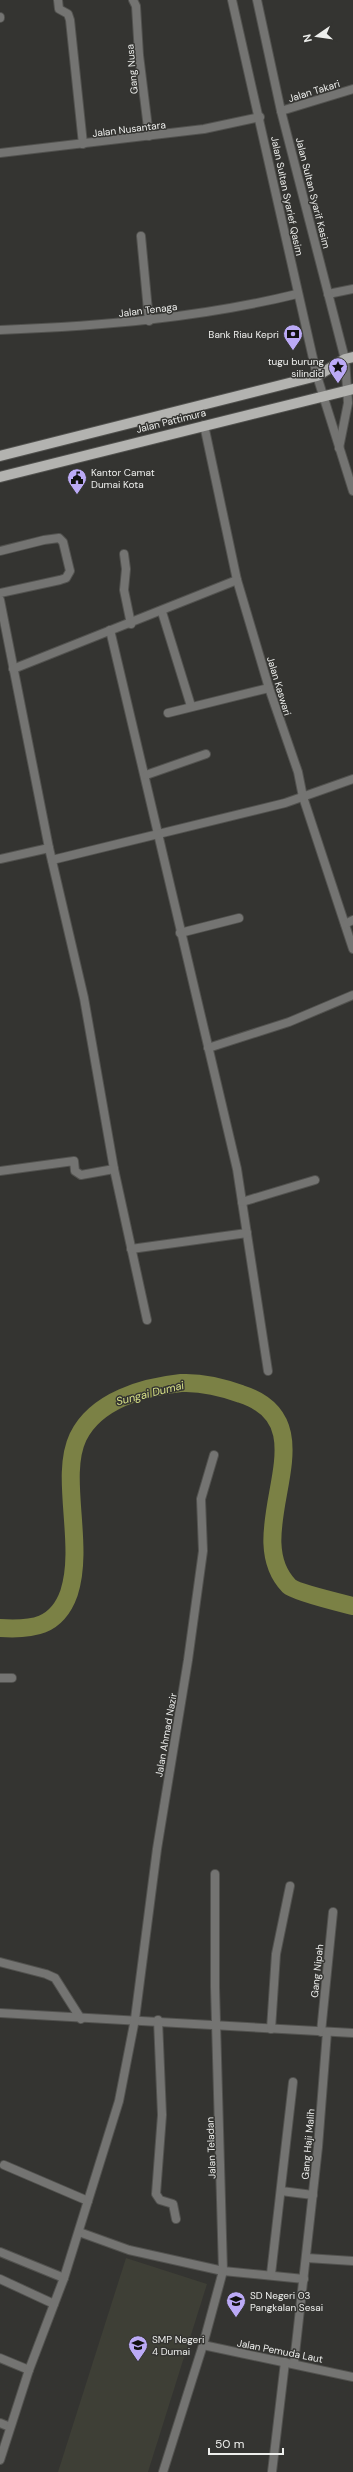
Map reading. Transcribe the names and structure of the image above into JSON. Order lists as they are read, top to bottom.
{
  "streets": {
    "main road": ["Jalan Pattimura"],
    "street": [
      "Gang Nusa",
      "Jalan Takari",
      "Jalan Nusantara",
      "Jalan Sultan Syarif Kasim",
      "Jalan Sultan Syarief Qasim",
      "Jalan Tenaga",
      "Jalan Kaswari",
      "Jalan Ahmad Nazir",
      "Gang Nipah",
      "Gang Haji Malih",
      "Jalan Teladan",
      "Jalan Pemuda Laut"
    ]
  },
  "crossings": [
    ["Gang Nusa", "Jalan Nusantara"],
    ["Jalan Takari", "Jalan Sultan Syarif Kasim"],
    ["Jalan Nusantara", "Jalan Sultan Syarief Qasim"],
    ["Jalan Sultan Syarif Kasim", "Jalan Sultan Syarief Qasim"],
    ["Jalan Sultan Syarif Kasim", "Jalan Pattimura"],
    ["Jalan Sultan Syarief Qasim", "Jalan Tenaga"],
    ["Jalan Sultan Syarief Qasim", "Jalan Pattimura"],
    ["Jalan Pattimura", "Jalan Kaswari"],
    ["Gang Nipah", "Gang Haji Malih"],
    ["Gang Haji Malih", "Jalan Pemuda Laut"],
    ["Jalan Teladan", "Jalan Pemuda Laut"]
  ],
  "water": ["Sungai Dumai"],
  "places": {
    "bank": ["Bank Riau Kepri"],
    "place": ["tugu burung silindid"],
    "public building": ["Kantor Camat Dumai Kota"],
    "school or university": ["SD Negeri 03 Pangkalan Sesai", "SMP Negeri 4 Dumai"]
  },
  "scale_bar": "50 m",
  "north": "left"
}
